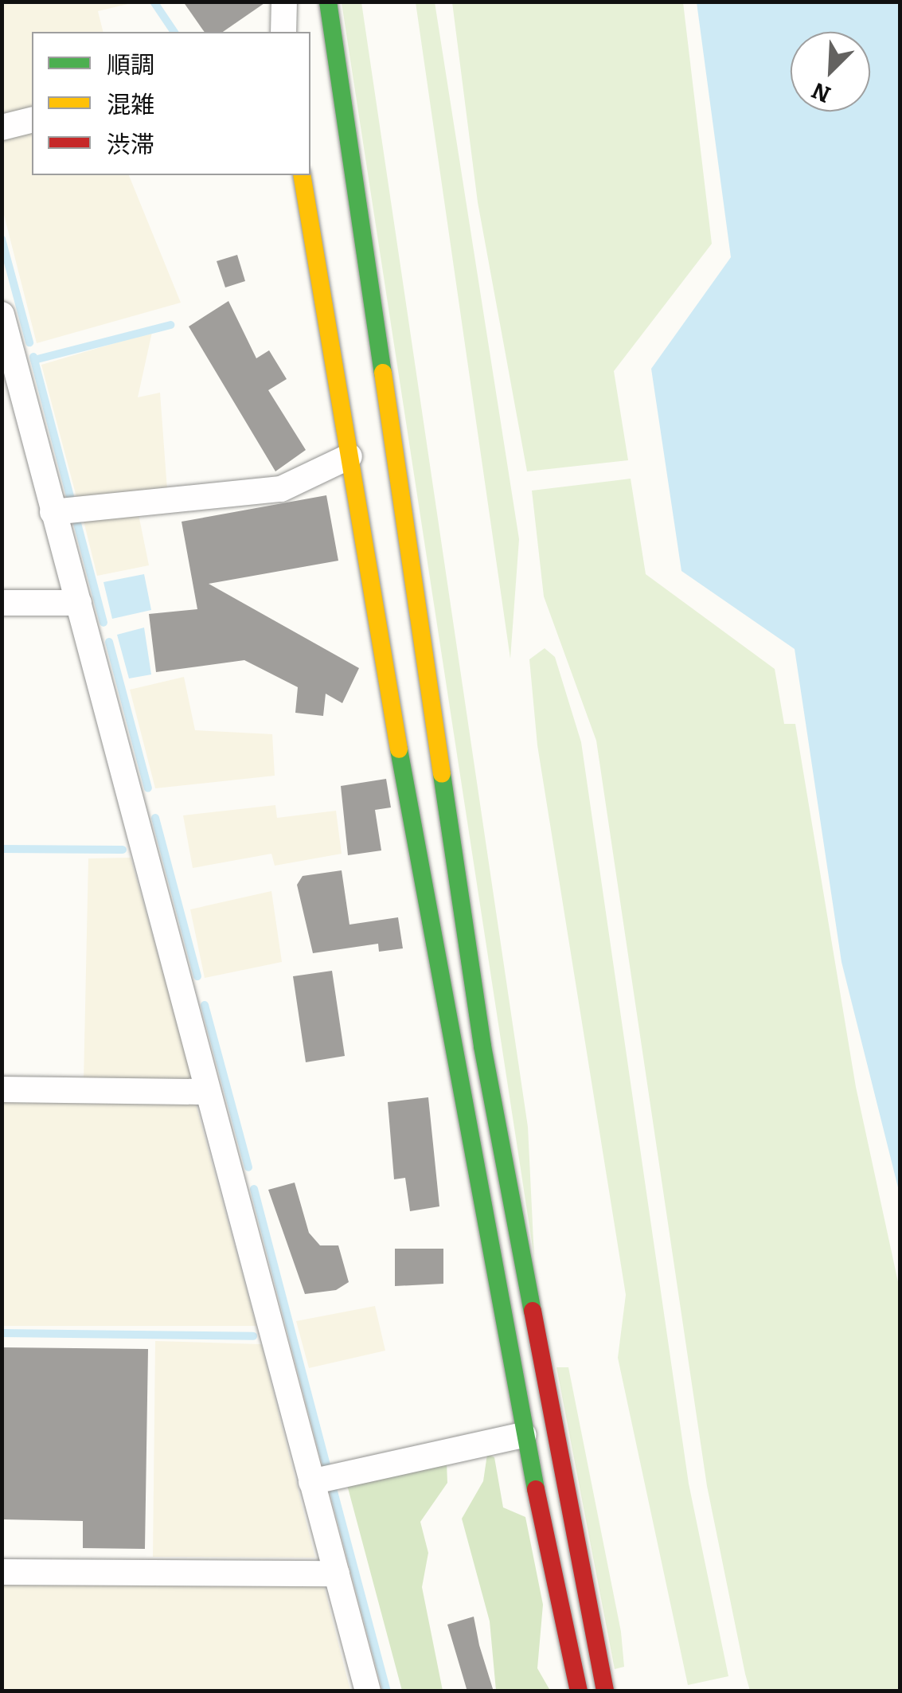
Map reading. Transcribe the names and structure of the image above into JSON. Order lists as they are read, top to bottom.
{
  "legend": ["順調", "混雑", "渋滞"],
  "north": "bottom left"
}
